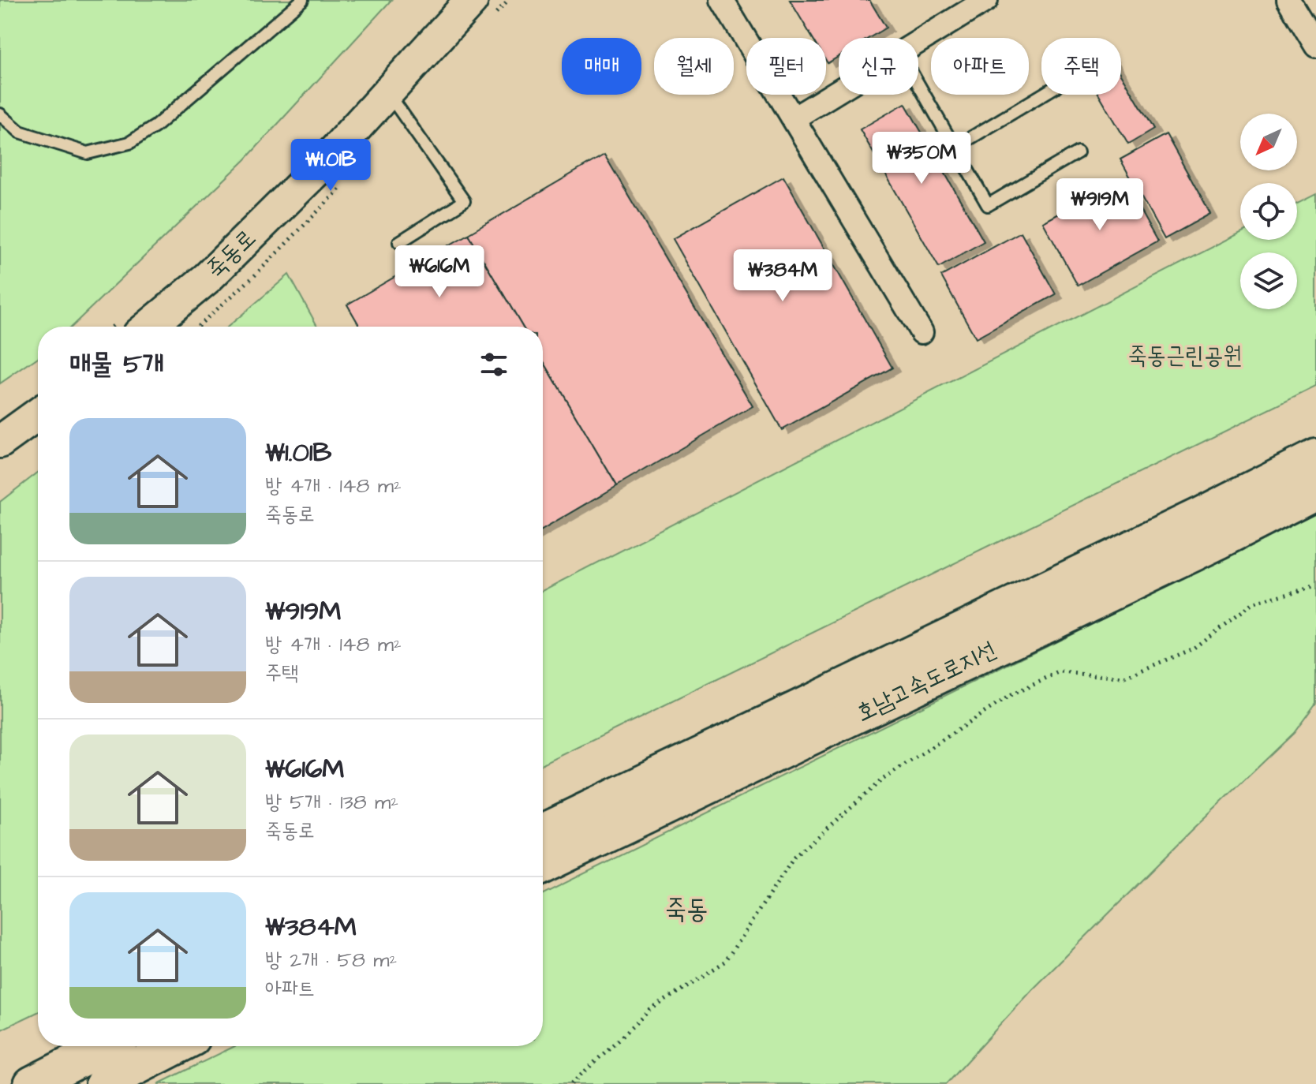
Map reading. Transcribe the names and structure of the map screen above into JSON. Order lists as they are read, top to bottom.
{
  "streets": {
    "highway": ["호남고속도로지선"],
    "street": ["죽동로"]
  },
  "districts": ["죽동"],
  "parks": ["죽동근린공원"],
  "north": "bottom left",
  "page": {
    "chip": [
      "매매",
      "월세",
      "필터",
      "신규",
      "아파트",
      "주택"
    ],
    "price": [
      "₩350M",
      "₩1.01B",
      "₩919M",
      "₩616M",
      "₩384M"
    ],
    "heading": "매물 5개",
    "list": [
      {
        "name": "₩1.01B",
        "note": "방 4개 · 148 m² · 죽동로"
      },
      {
        "name": "₩919M",
        "note": "방 4개 · 148 m² · 주택"
      },
      {
        "name": "₩616M",
        "note": "방 5개 · 138 m² · 죽동로"
      },
      {
        "name": "₩384M",
        "note": "방 2개 · 58 m² · 아파트"
      }
    ]
  }
}
